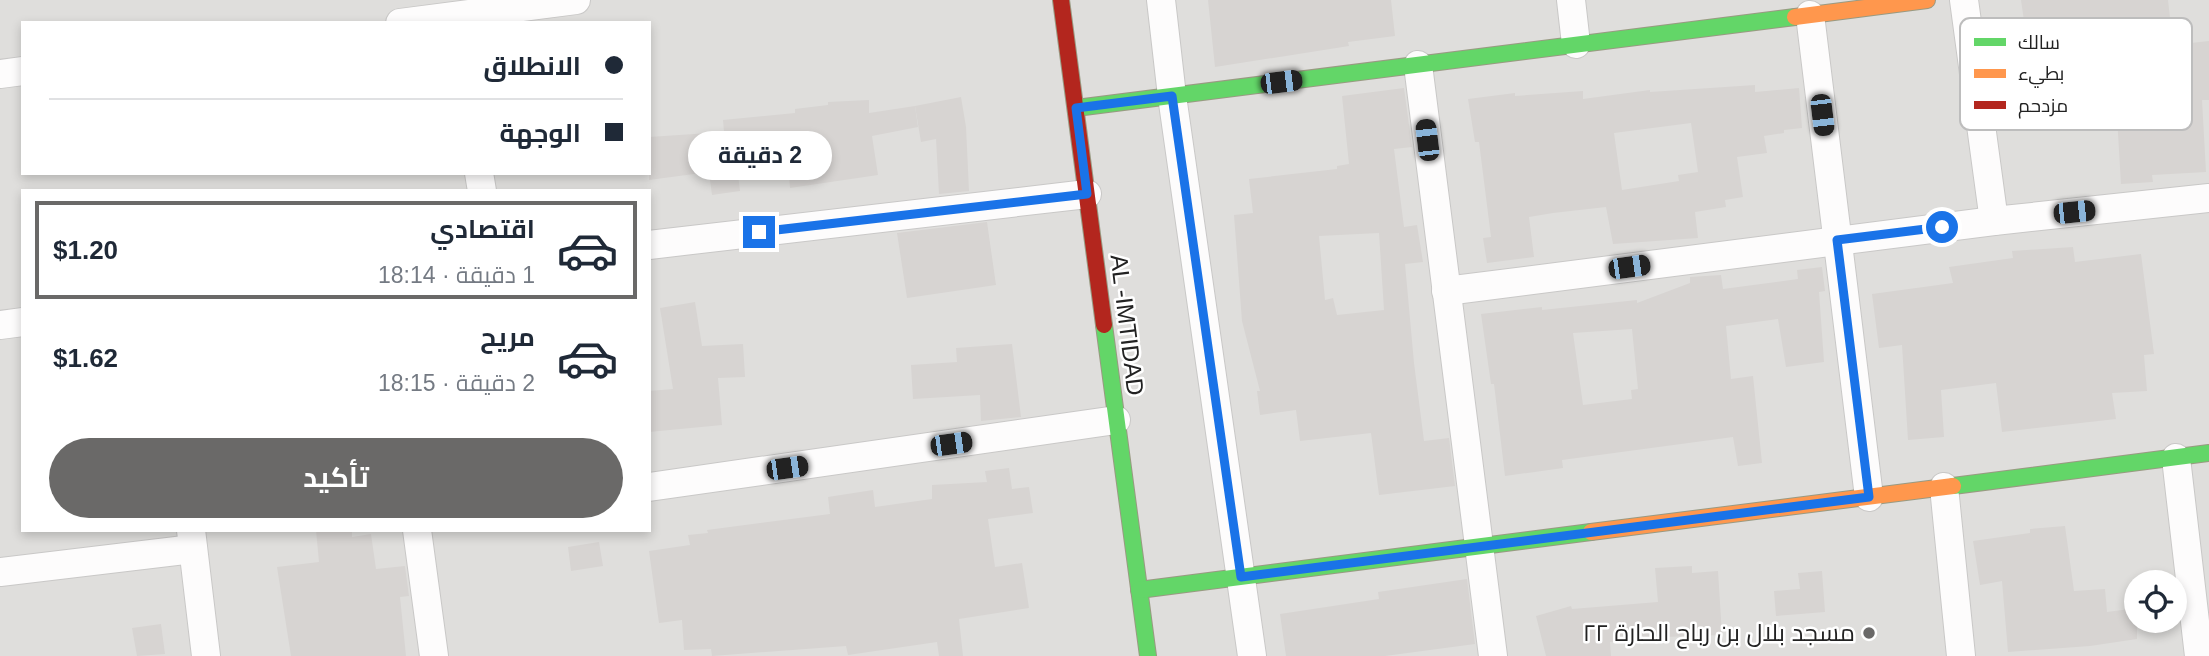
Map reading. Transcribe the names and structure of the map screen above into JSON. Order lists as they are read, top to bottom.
{
  "streets": {
    "street": ["AL -IMTIDAD"]
  },
  "places": ["مسجد بلال بن رباح الحارة ٢٢"],
  "legend": ["سالك", "بطيء", "مزدحم"],
  "page": {
    "banner": ["الانطلاق", "الوجهة"],
    "bubble": "2 دقيقة",
    "list": [
      {
        "name": "اقتصادي",
        "note": "1 دقيقة · 18:14",
        "value": "$1.20"
      },
      {
        "name": "مريح",
        "note": "2 دقيقة · 18:15",
        "value": "$1.62"
      }
    ],
    "buttons": "تأكيد"
  }
}
